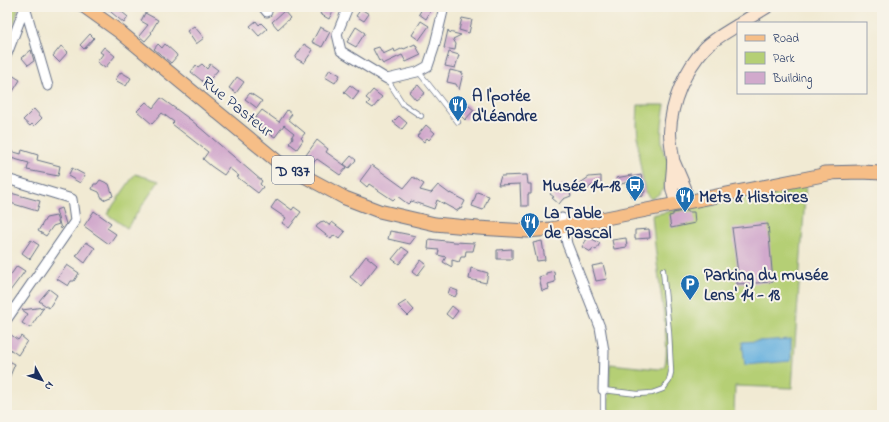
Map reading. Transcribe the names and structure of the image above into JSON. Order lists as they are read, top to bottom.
{
  "streets": {
    "main road": ["Rue Pasteur", "D 937"]
  },
  "places": {
    "restaurant": ["A l'potée d'Léandre", "Mets & Histoires", "La Table de Pascal"],
    "bus stop": ["Musée 14-18"],
    "parking": ["Parking du musée Lens' 14 - 18"]
  },
  "legend": ["Road", "Park", "Building"],
  "north": "bottom right"
}
